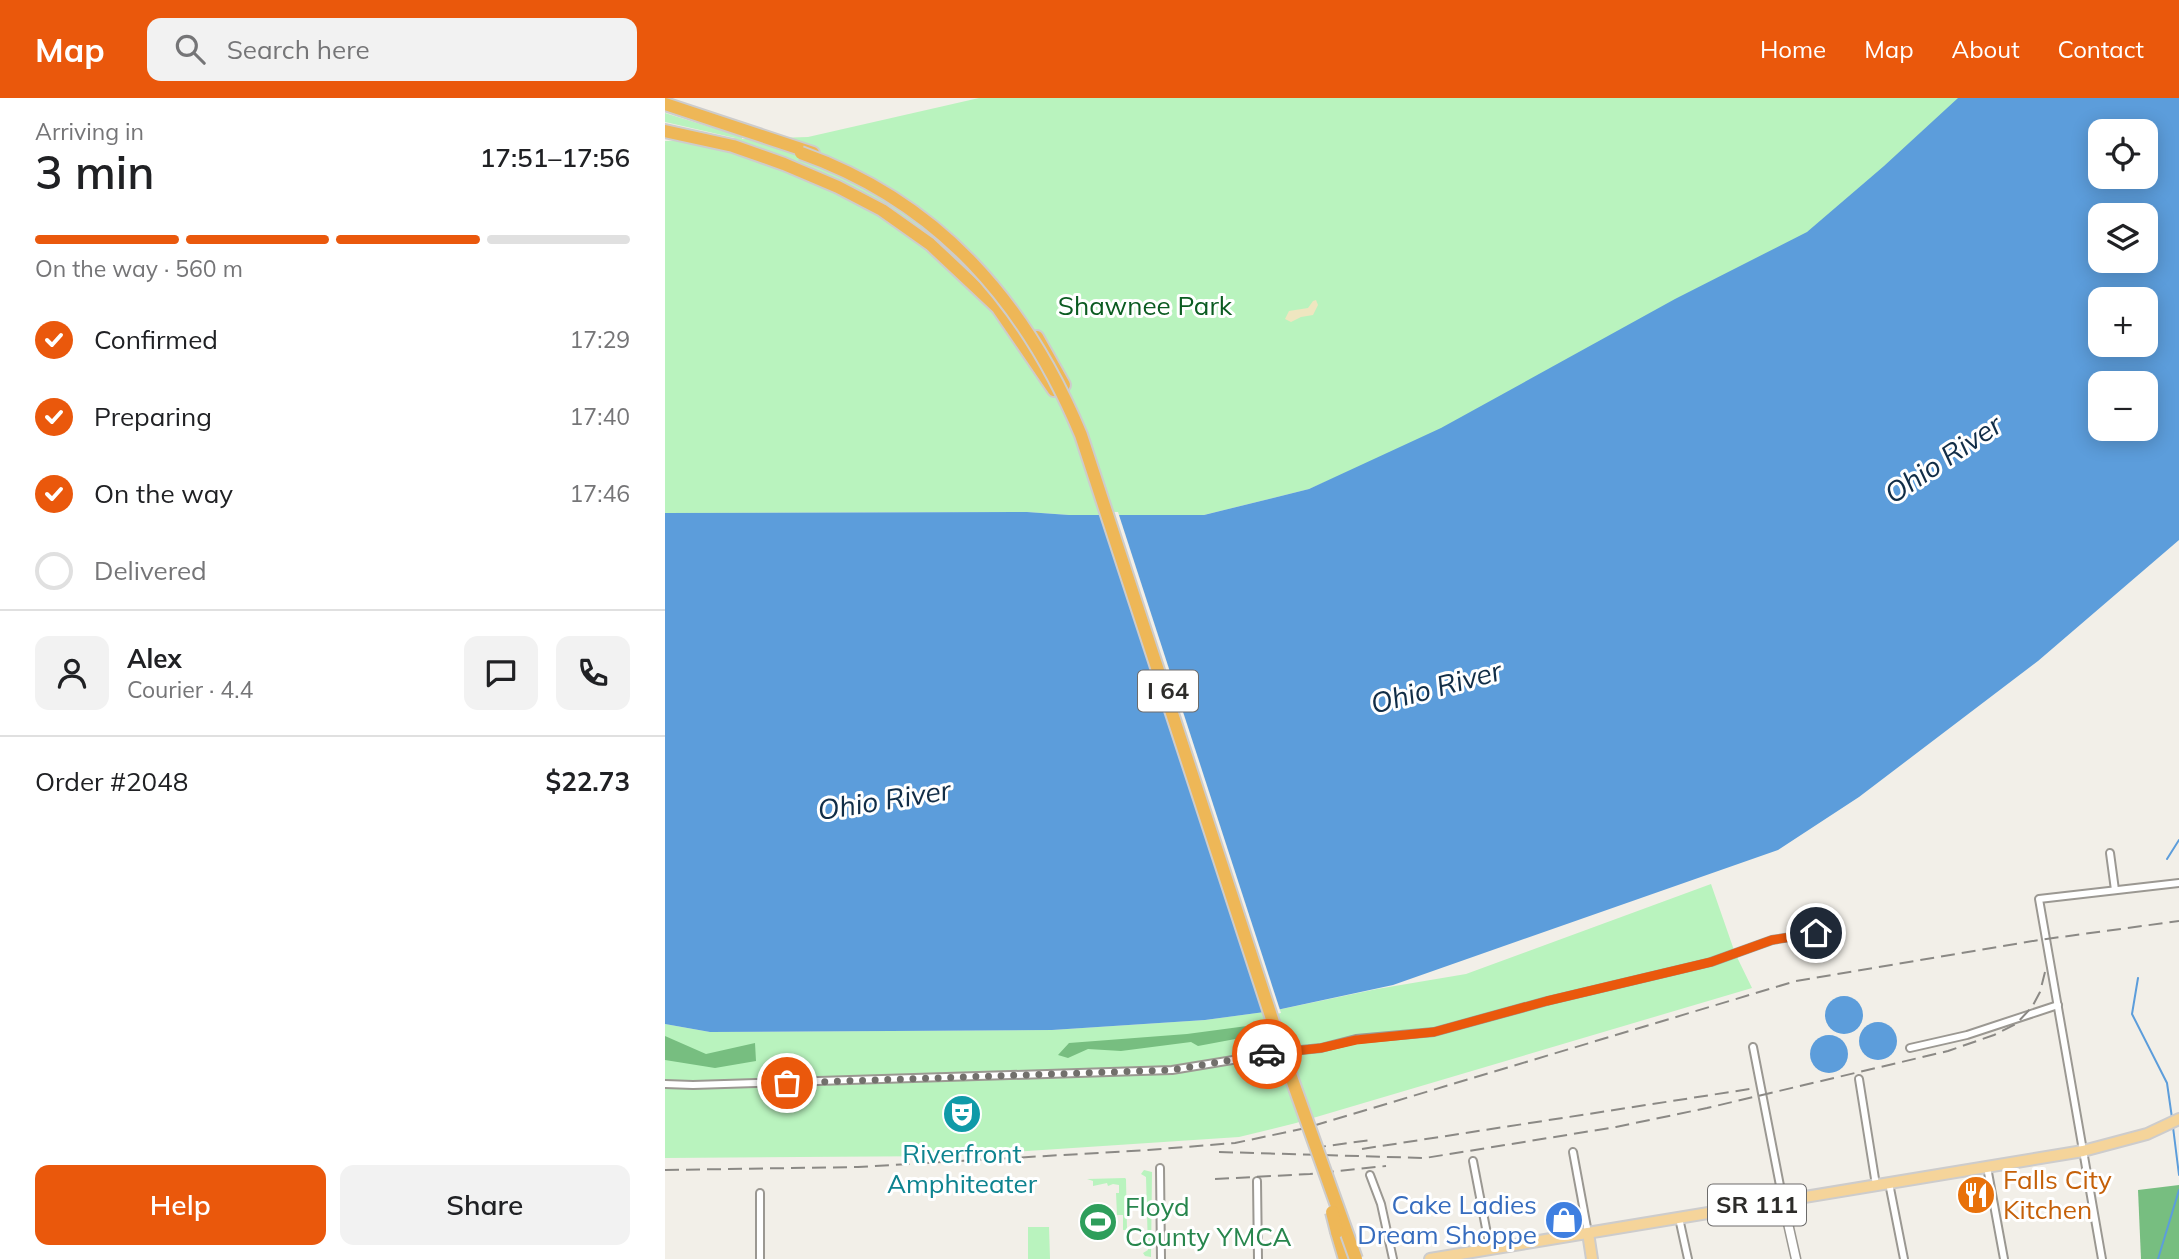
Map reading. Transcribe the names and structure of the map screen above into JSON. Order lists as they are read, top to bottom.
{
  "streets": {
    "highway": ["I 64"],
    "main road": ["SR 111"]
  },
  "water": ["Ohio River"],
  "parks": ["Shawnee Park"],
  "places": {
    "theatre": ["Riverfront Amphiteater"],
    "restaurant": ["Falls City Kitchen"],
    "shop": ["Cake Ladies Dream Shoppe"],
    "sports": ["Floyd County YMCA"]
  },
  "page": {
    "header": "Map",
    "search": "Search here",
    "nav": [
      "Home",
      "Map",
      "About",
      "Contact"
    ],
    "heading": ["3 min", "Arriving in", "17:51–17:56"],
    "panel": [
      "Alex",
      "Courier · 4.4",
      "Order #2048",
      "$22.73"
    ],
    "map_buttons": ["+", "−"],
    "bar": "On the way · 560 m",
    "list": [
      ["Confirmed", "17:29"],
      ["Preparing", "17:40"],
      ["On the way", "17:46"],
      "Delivered"
    ],
    "buttons": ["Help", "Share"]
  }
}
